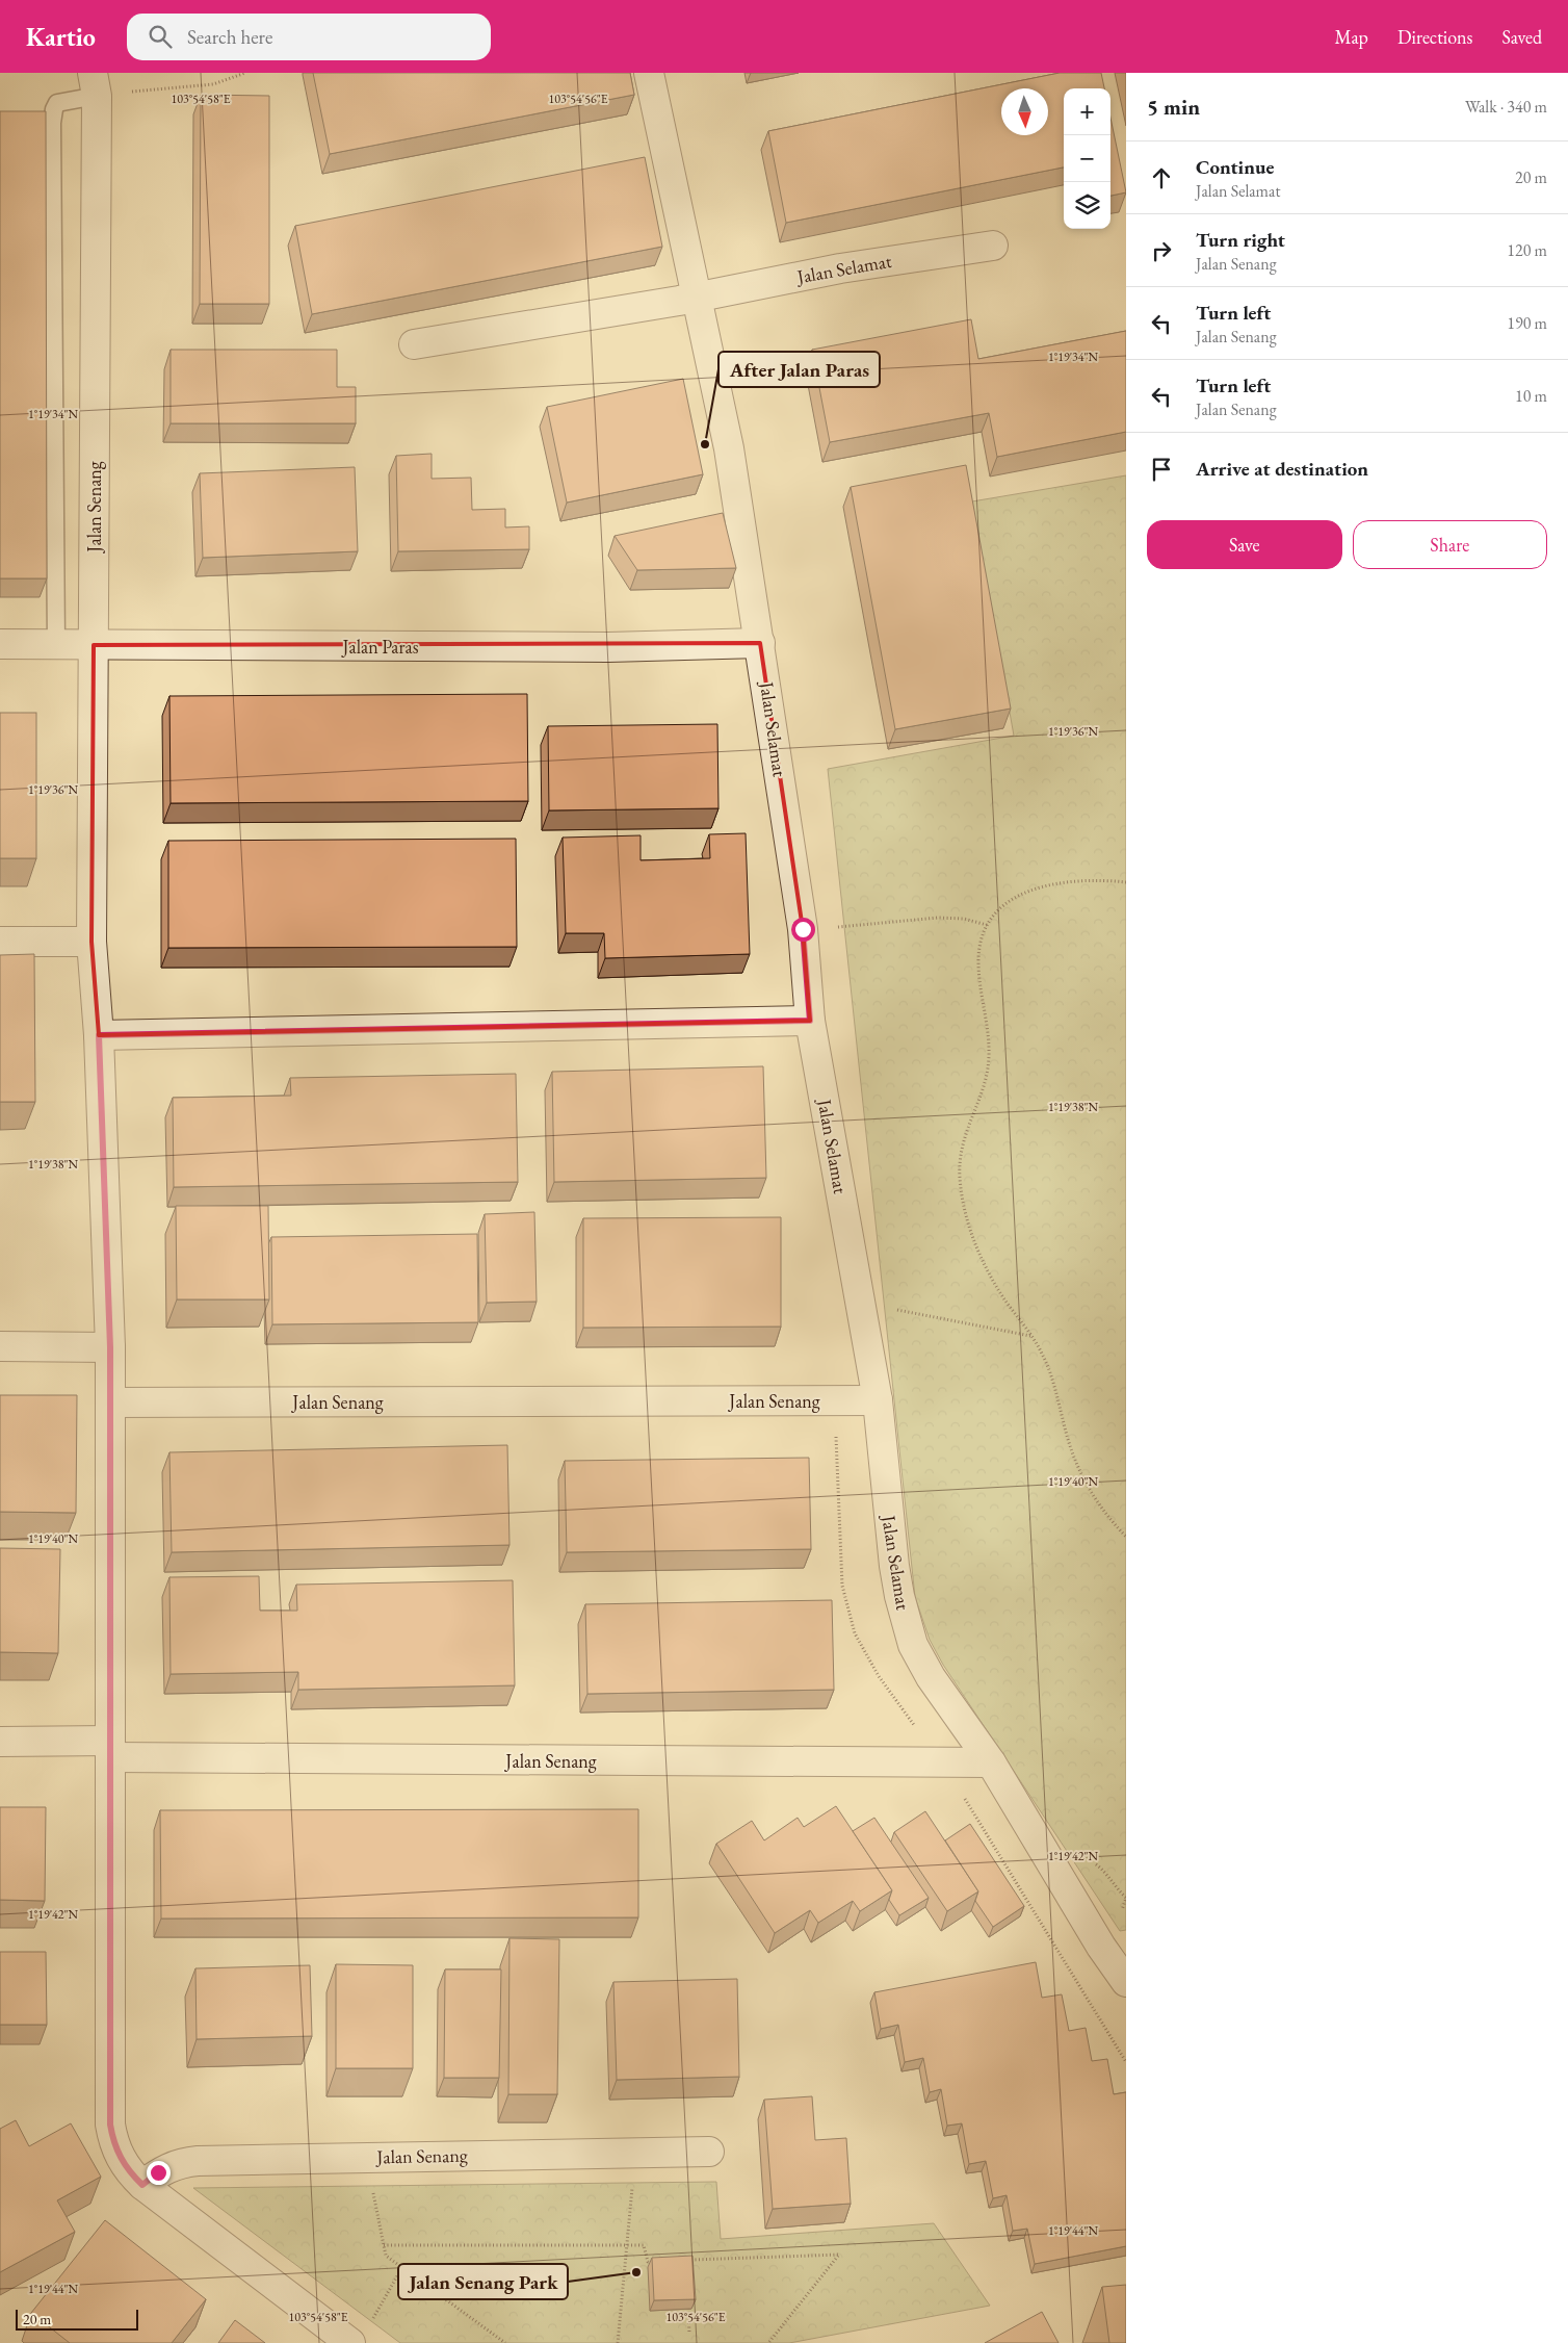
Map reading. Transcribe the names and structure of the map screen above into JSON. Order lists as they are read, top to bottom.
{
  "streets": {
    "street": ["Jalan Selamat", "Jalan Senang", "Jalan Paras"]
  },
  "crossings": [
    ["Jalan Selamat", "Jalan Senang"],
    ["Jalan Selamat", "Jalan Paras"],
    ["Jalan Senang", "Jalan Paras"]
  ],
  "places": ["After Jalan Paras", "Jalan Senang Park"],
  "scale_bar": "20 m",
  "north": "bottom",
  "page": {
    "header": "Kartio",
    "search": "Search here",
    "nav": ["Map", "Directions", "Saved"],
    "heading": ["5 min", "Walk · 340 m"],
    "map_buttons": ["+", "−"],
    "list": [
      ["Continue", "Jalan Selamat", "20 m"],
      ["Turn right", "Jalan Senang", "120 m"],
      ["Turn left", "Jalan Senang", "190 m"],
      ["Turn left", "Jalan Senang", "10 m"],
      "Arrive at destination"
    ],
    "buttons": ["Save", "Share"],
    "scale": "20 m"
  },
  "coordinates": [
    "103°54'58\"E",
    "103°54'56\"E",
    "1°19'34\"N",
    "1°19'36\"N",
    "1°19'38\"N",
    "1°19'40\"N",
    "1°19'42\"N",
    "1°19'44\"N"
  ]
}
